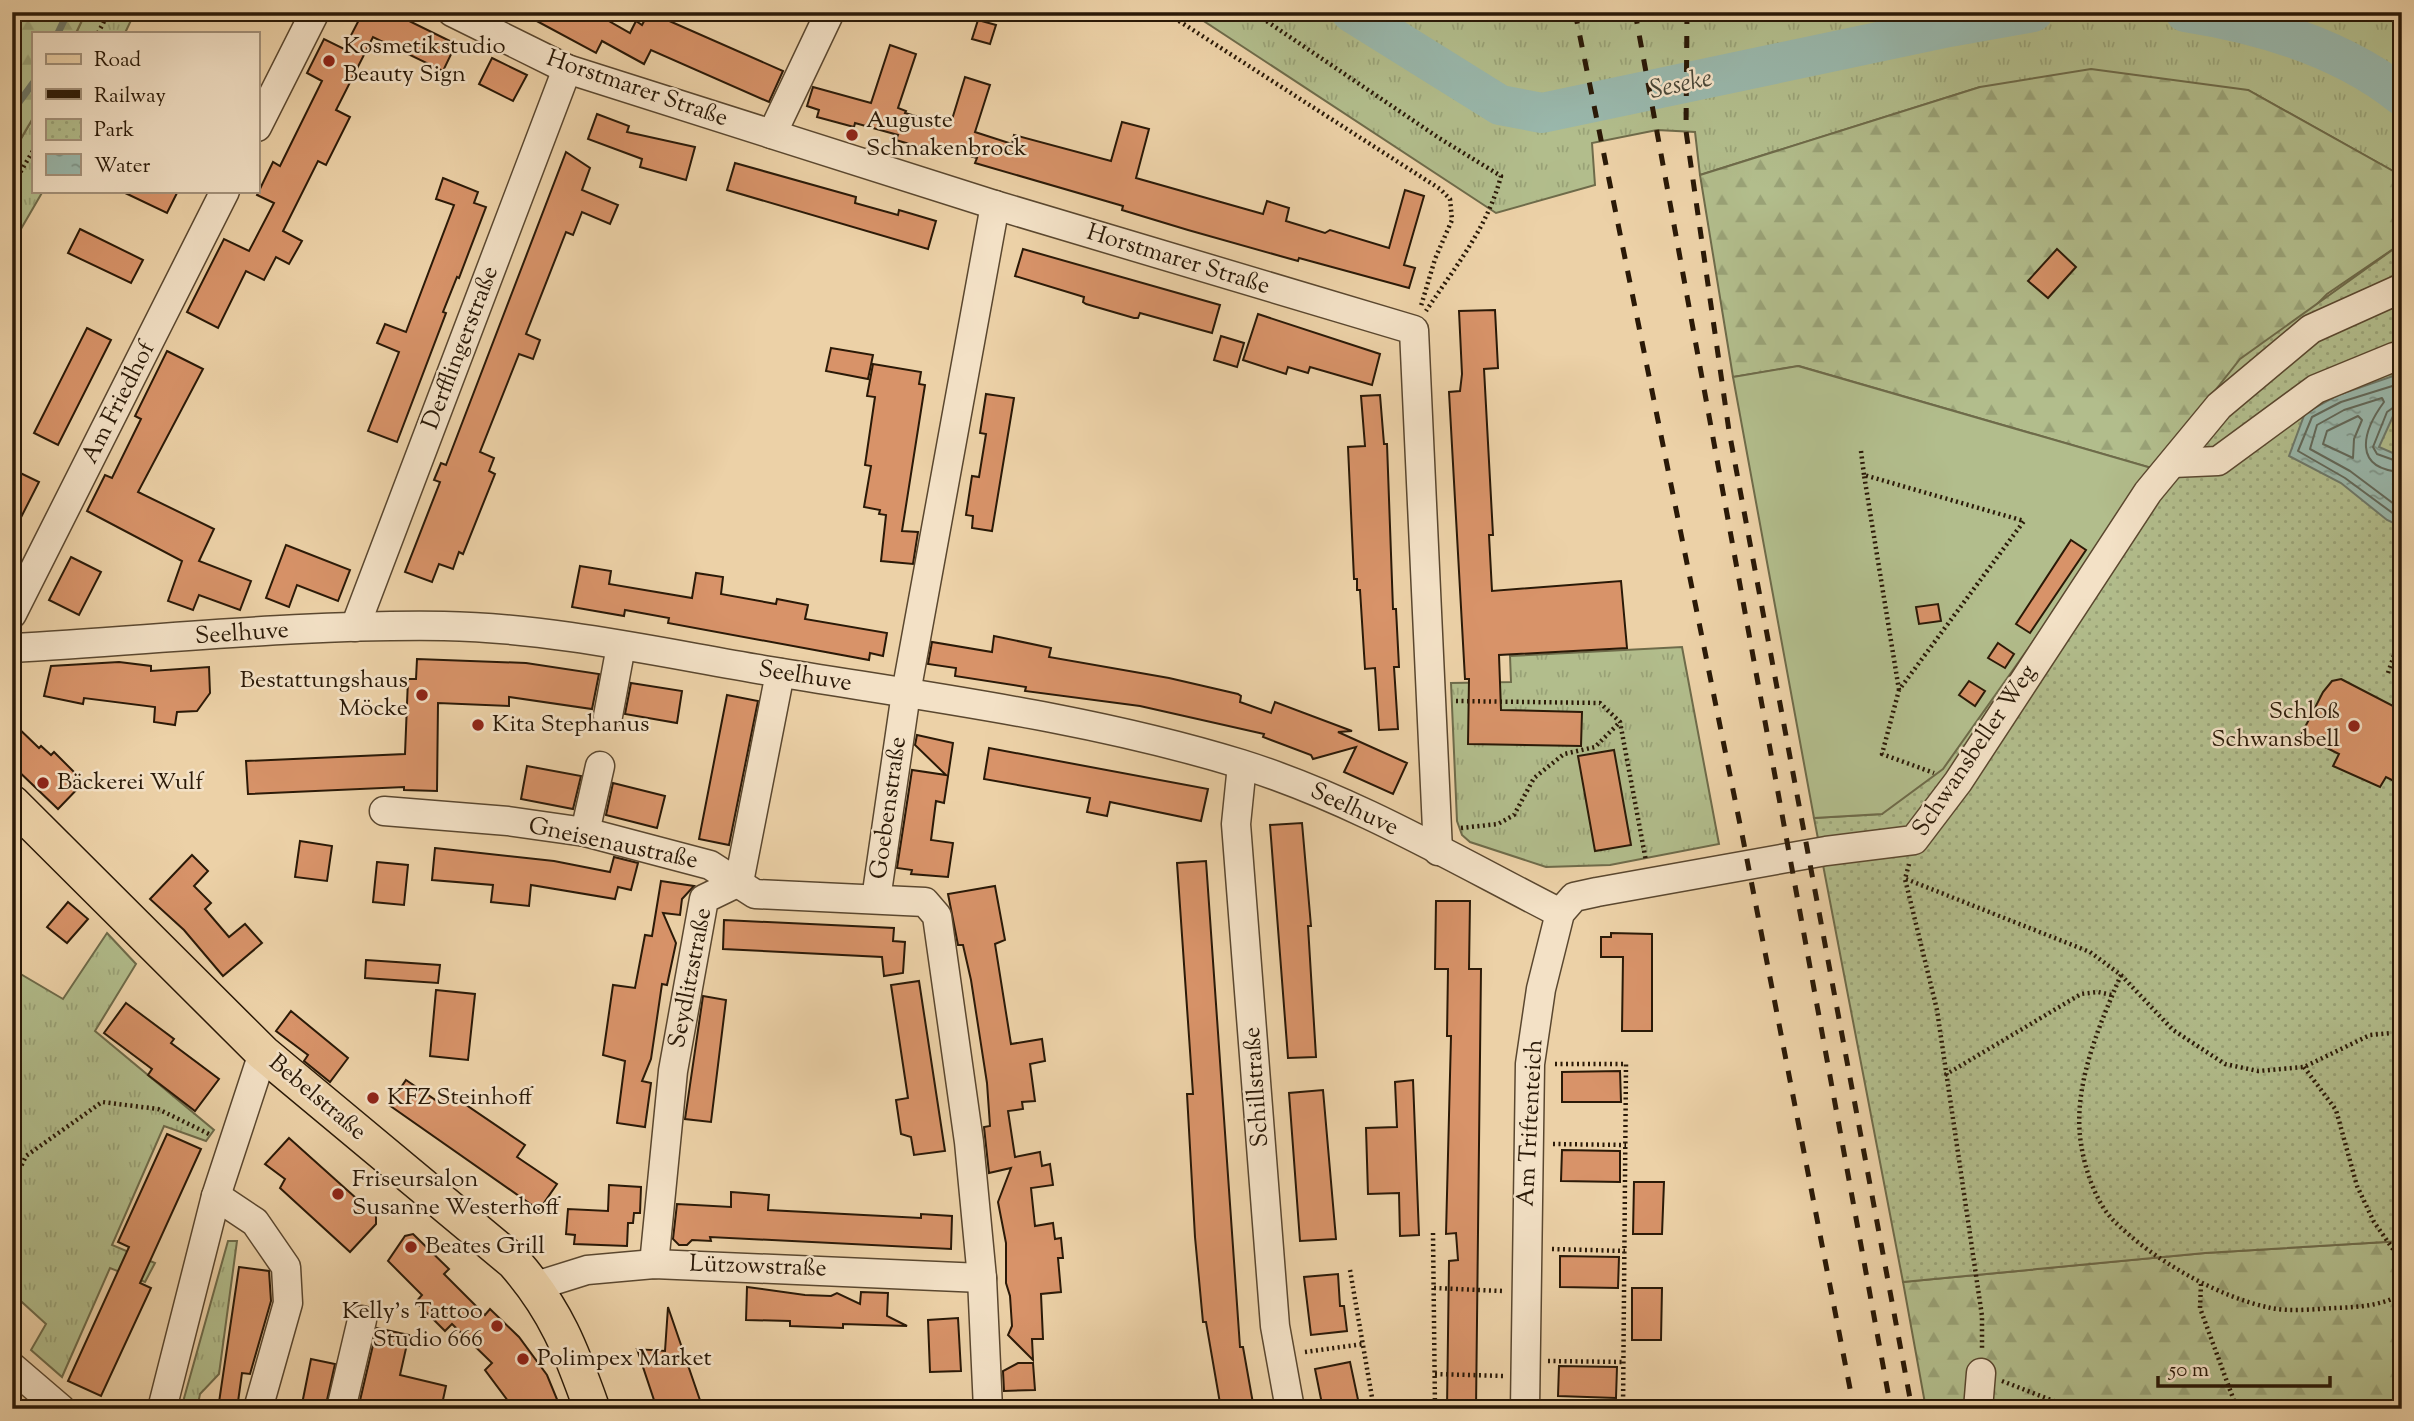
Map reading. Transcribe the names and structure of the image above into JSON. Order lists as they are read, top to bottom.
{
  "streets": {
    "main road": ["Bebelstraße"],
    "street": [
      "Horstmarer Straße",
      "Derfflingerstraße",
      "Am Friedhof",
      "Seelhuve",
      "Schwansbeller Weg",
      "Goebenstraße",
      "Gneisenaustraße",
      "Seydlitzstraße",
      "Schillstraße",
      "Am Triftenteich",
      "Lützowstraße"
    ]
  },
  "crossings": [
    ["Horstmarer Straße", "Derfflingerstraße"],
    ["Horstmarer Straße", "Goebenstraße"],
    ["Derfflingerstraße", "Seelhuve"],
    ["Seelhuve", "Goebenstraße"],
    ["Seelhuve", "Seydlitzstraße"],
    ["Seelhuve", "Schillstraße"],
    ["Seelhuve", "Am Triftenteich"],
    ["Goebenstraße", "Gneisenaustraße"],
    ["Goebenstraße", "Lützowstraße"],
    ["Gneisenaustraße", "Seydlitzstraße"],
    ["Seydlitzstraße", "Lützowstraße"],
    ["Bebelstraße", "Lützowstraße"]
  ],
  "water": ["Seseke"],
  "places": [
    "Kosmetikstudio Beauty Sign",
    "Auguste Schnakenbrock",
    "Bestattungshaus Möcke",
    "Kita Stephanus",
    "Schloß Schwansbell",
    "Bäckerei Wulf",
    "KFZ Steinhoff",
    "Friseursalon Susanne Westerhoff",
    "Beates Grill",
    "Kelly's Tattoo Studio 666",
    "Polimpex Market"
  ],
  "legend": [
    "Road",
    "Railway",
    "Park",
    "Water"
  ],
  "scale_bar": "50 m"
}
